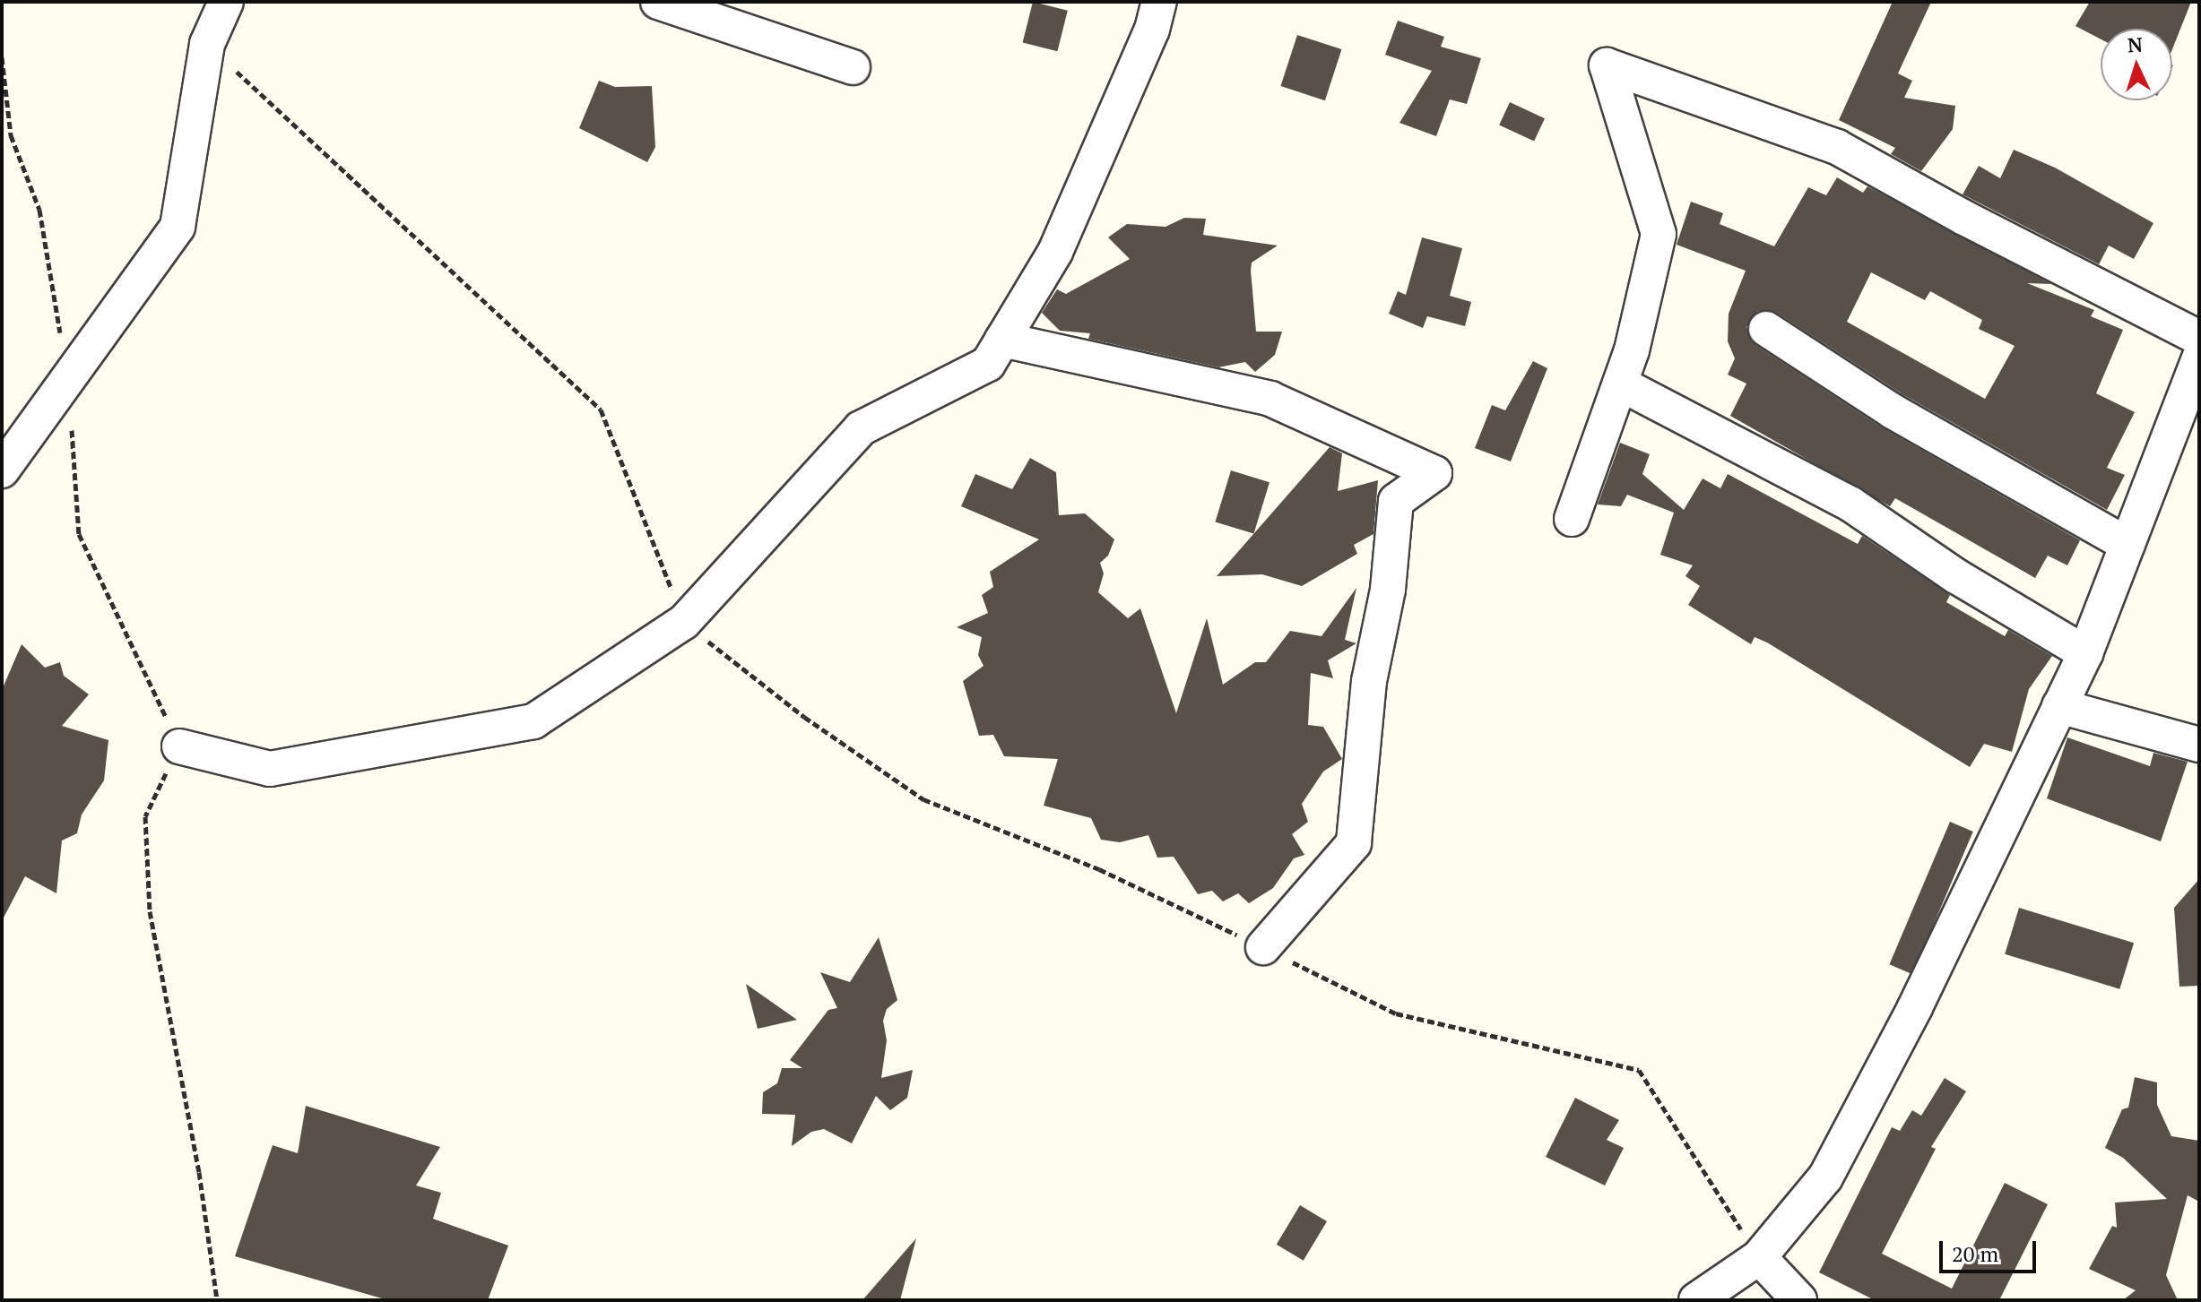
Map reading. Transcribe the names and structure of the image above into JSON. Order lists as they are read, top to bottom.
{
  "scale_bar": "20 m",
  "north": "top"
}
